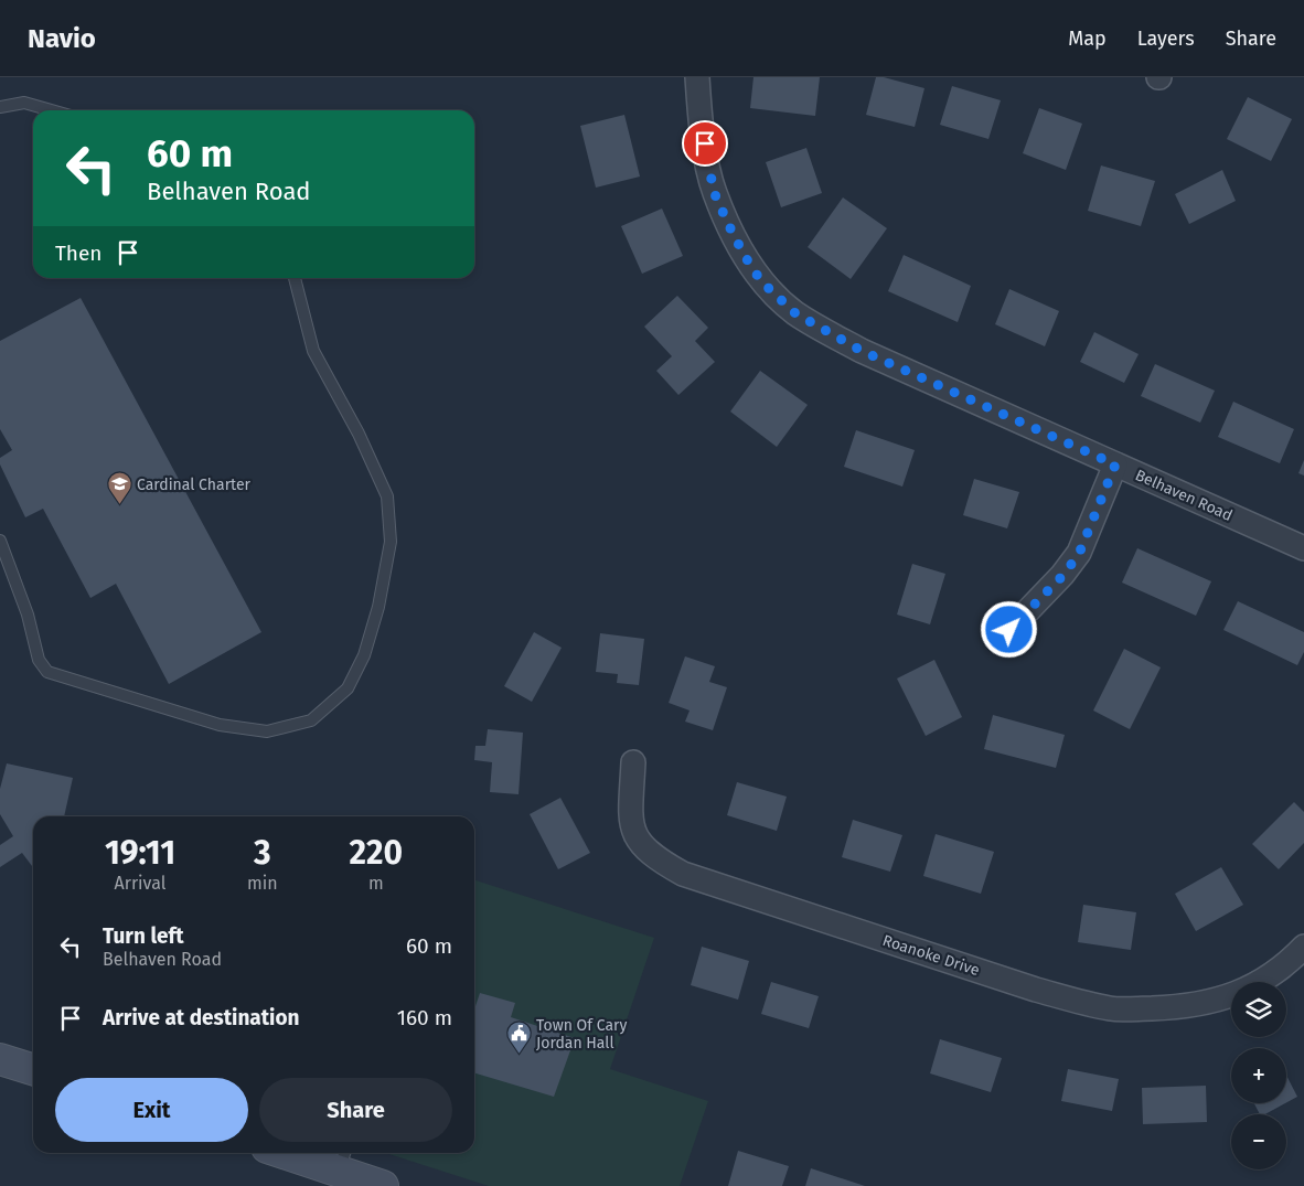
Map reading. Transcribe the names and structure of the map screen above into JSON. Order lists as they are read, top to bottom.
{
  "streets": {
    "street": ["Belhaven Road", "Roanoke Drive"]
  },
  "places": {
    "school or university": ["Cardinal Charter"],
    "public building": ["Town Of Cary Jordan Hall"]
  },
  "page": {
    "header": "Navio",
    "nav": ["Map", "Layers", "Share"],
    "turn": ["60 m", "Belhaven Road"],
    "then": "Then",
    "eta": [
      "19:11",
      "Arrival",
      "3",
      "min",
      "220",
      "m"
    ],
    "list": [
      {
        "name": "Turn left",
        "note": "Belhaven Road",
        "value": "60 m"
      },
      {
        "name": "Arrive at destination",
        "value": "160 m"
      }
    ],
    "map_buttons": ["+", "−"],
    "buttons": ["Exit", "Share"]
  }
}
